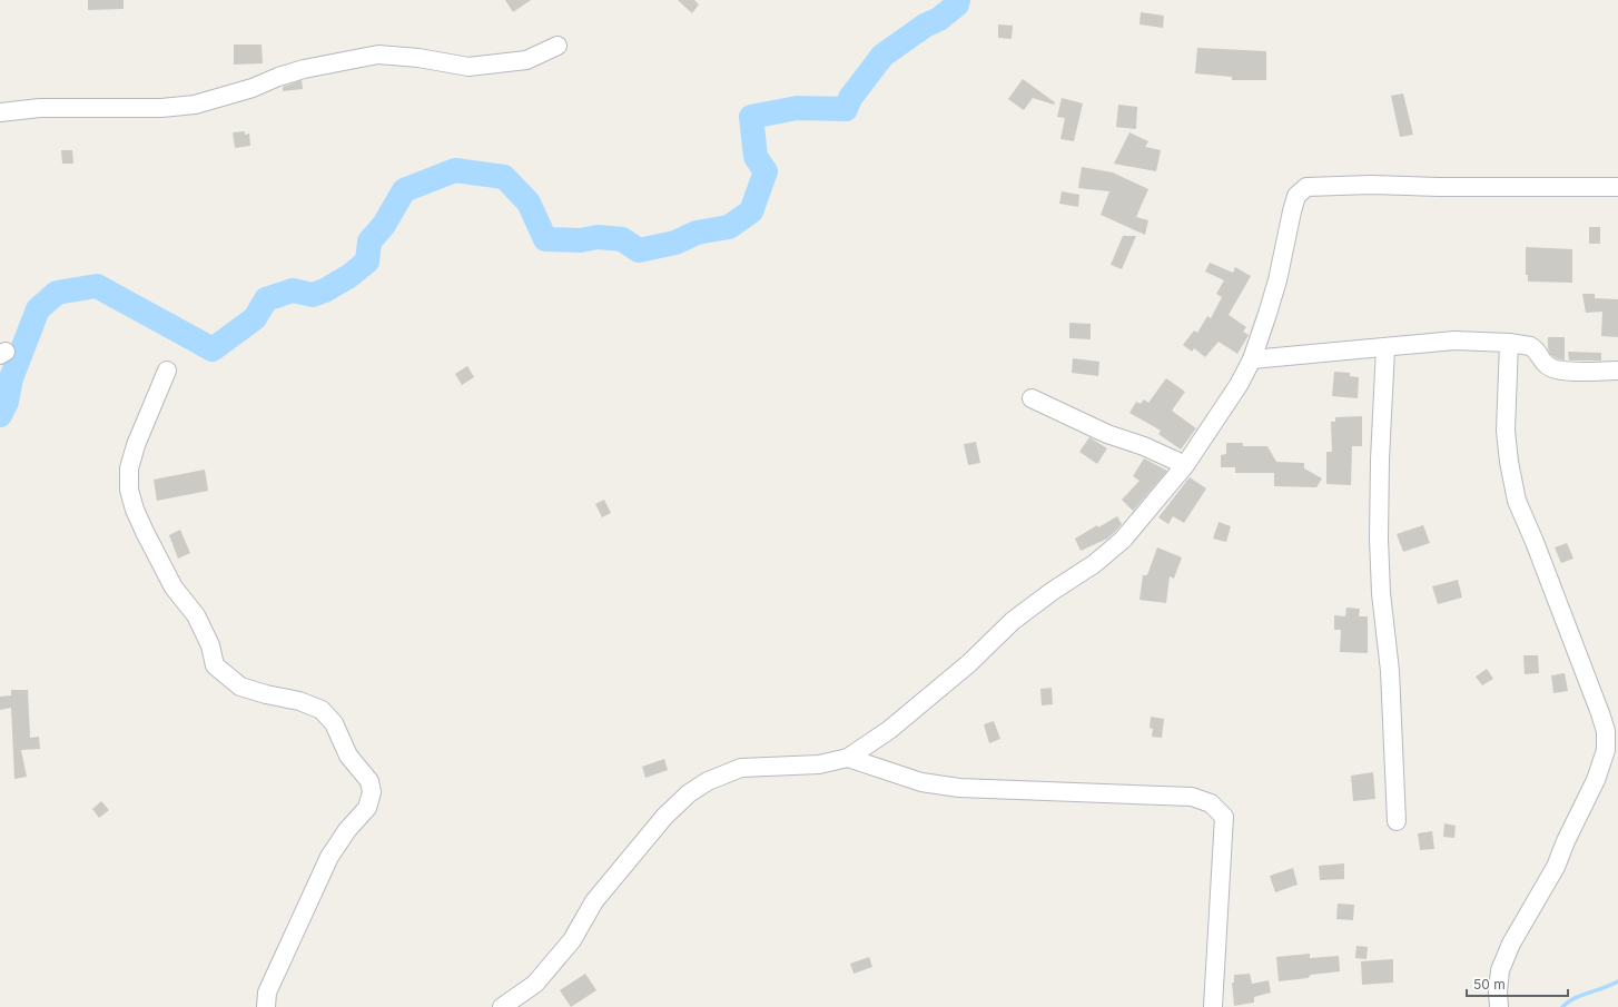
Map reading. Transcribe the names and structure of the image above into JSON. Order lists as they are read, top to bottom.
{
  "scale_bar": "50 m"
}
